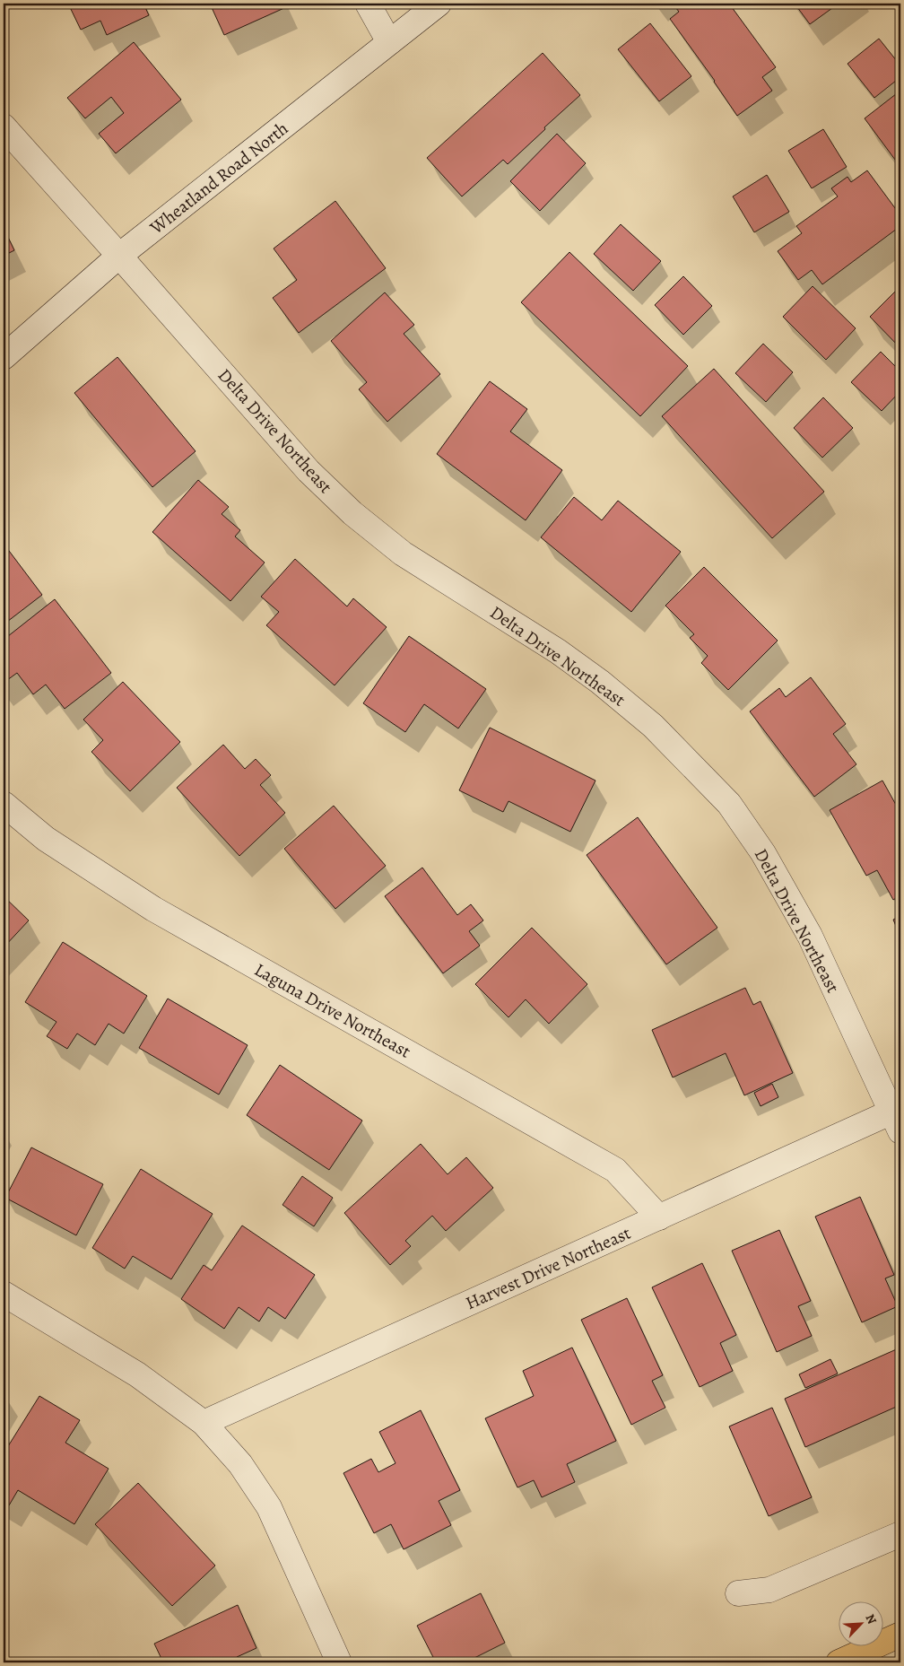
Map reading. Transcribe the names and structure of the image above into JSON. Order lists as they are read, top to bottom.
{
  "streets": {
    "street": [
      "Wheatland Road North",
      "Delta Drive Northeast",
      "Laguna Drive Northeast",
      "Harvest Drive Northeast"
    ]
  },
  "crossings": [
    ["Wheatland Road North", "Delta Drive Northeast"],
    ["Delta Drive Northeast", "Harvest Drive Northeast"],
    ["Laguna Drive Northeast", "Harvest Drive Northeast"]
  ],
  "north": "top right"
}
